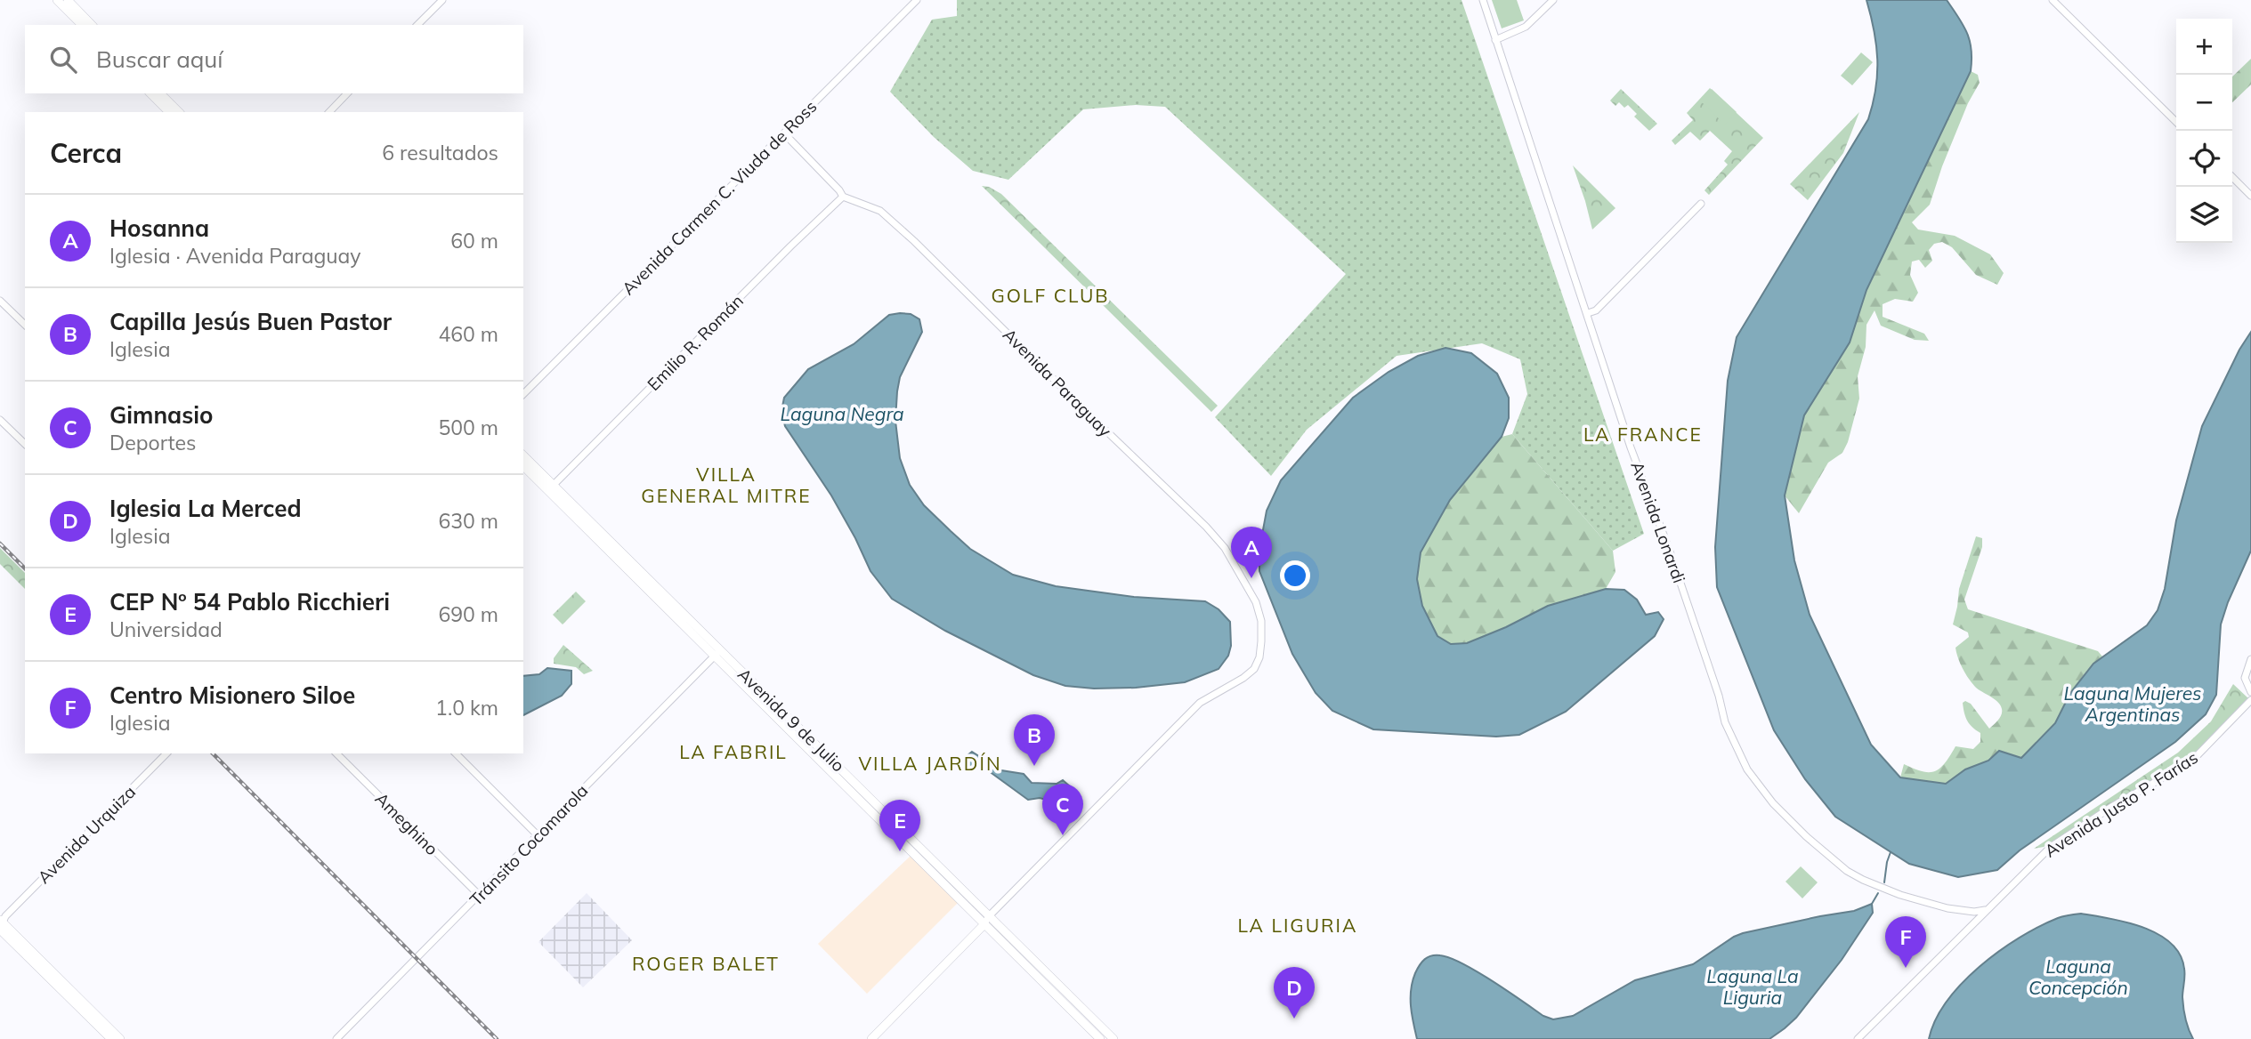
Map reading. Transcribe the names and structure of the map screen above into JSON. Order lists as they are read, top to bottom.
{
  "streets": {
    "main road": ["Avenida 9 de Julio"],
    "street": [
      "Avenida Carmen C. Viuda de Ross",
      "Emilio R. Román",
      "Avenida Paraguay",
      "Avenida Lonardi",
      "Avenida Justo P. Farías",
      "Ameghino",
      "Avenida Urquiza",
      "Tránsito Cocomarola"
    ]
  },
  "crossings": [
    ["Avenida Carmen C. Viuda de Ross", "Avenida Paraguay"],
    ["Emilio R. Román", "Avenida Paraguay"],
    ["Emilio R. Román", "Avenida 9 de Julio"],
    ["Avenida Paraguay", "Avenida 9 de Julio"],
    ["Avenida Lonardi", "Avenida Justo P. Farías"],
    ["Avenida 9 de Julio", "Tránsito Cocomarola"],
    ["Ameghino", "Tránsito Cocomarola"]
  ],
  "districts": [
    "GOLF CLUB",
    "LA FRANCE",
    "VILLA GENERAL MITRE",
    "LA FABRIL",
    "VILLA JARDÍN",
    "LA LIGURIA",
    "ROGER BALET"
  ],
  "water": [
    "Laguna Negra",
    "Laguna Mujeres Argentinas",
    "Laguna Concepción",
    "Laguna La Liguria"
  ],
  "page": {
    "map_buttons": ["+", "−"],
    "search": "Buscar aquí",
    "heading": ["Cerca", "6 resultados"],
    "list": [
      {
        "mark": "A",
        "name": "Hosanna",
        "note": "Iglesia · Avenida Paraguay",
        "value": "60 m"
      },
      {
        "mark": "B",
        "name": "Capilla Jesús Buen Pastor",
        "note": "Iglesia",
        "value": "460 m"
      },
      {
        "mark": "C",
        "name": "Gimnasio",
        "note": "Deportes",
        "value": "500 m"
      },
      {
        "mark": "D",
        "name": "Iglesia La Merced",
        "note": "Iglesia",
        "value": "630 m"
      },
      {
        "mark": "E",
        "name": "CEP Nº 54 Pablo Ricchieri",
        "note": "Universidad",
        "value": "690 m"
      },
      {
        "mark": "F",
        "name": "Centro Misionero Siloe",
        "note": "Iglesia",
        "value": "1.0 km"
      }
    ],
    "pins": [
      "A",
      "B",
      "C",
      "E",
      "F",
      "D"
    ]
  }
}
